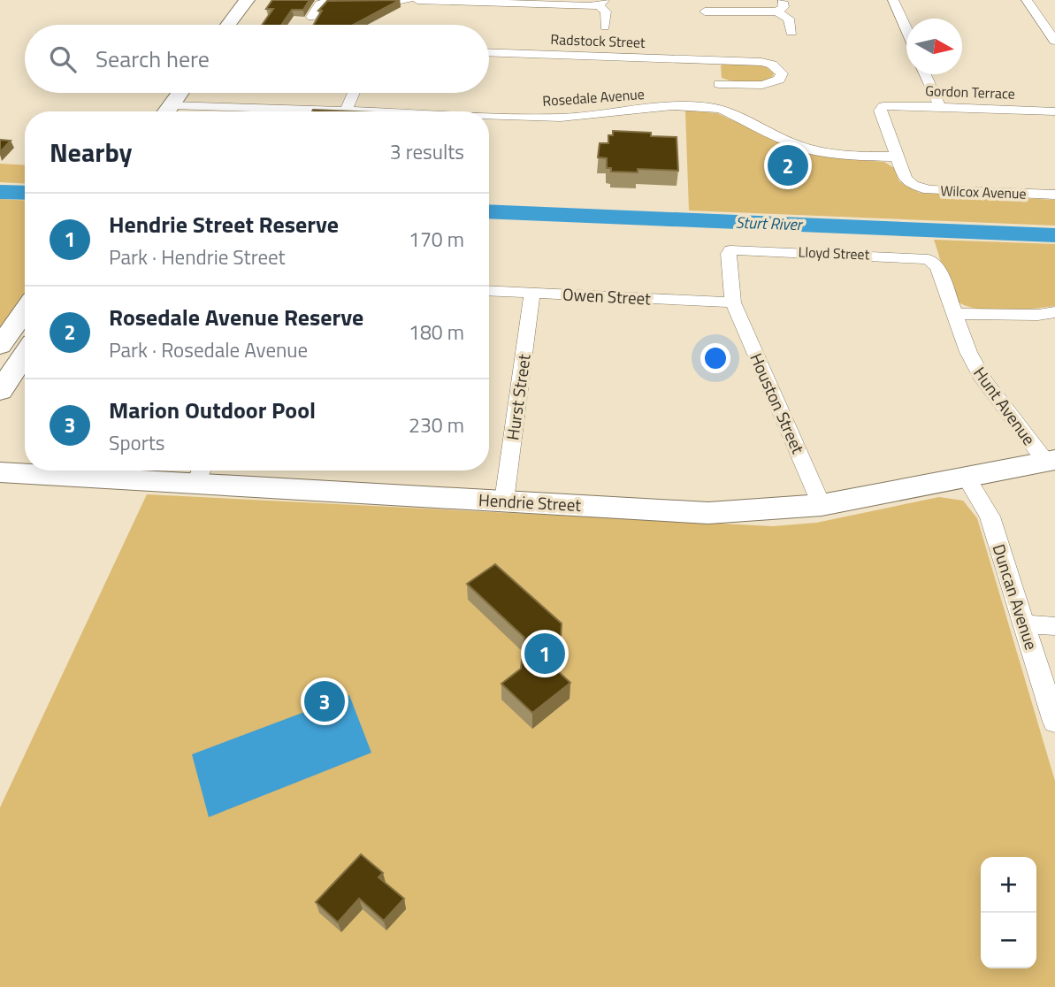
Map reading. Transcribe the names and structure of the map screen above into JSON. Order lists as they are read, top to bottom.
{
  "streets": {
    "street": [
      "Radstock Street",
      "Gordon Terrace",
      "Rosedale Avenue",
      "Wilcox Avenue",
      "Lloyd Street",
      "Owen Street",
      "Hurst Street",
      "Houston Street",
      "Hunt Avenue",
      "Hendrie Street",
      "Duncan Avenue"
    ]
  },
  "crossings": [
    ["Gordon Terrace", "Rosedale Avenue"],
    ["Lloyd Street", "Owen Street"],
    ["Lloyd Street", "Houston Street"],
    ["Lloyd Street", "Hunt Avenue"],
    ["Owen Street", "Hurst Street"],
    ["Owen Street", "Houston Street"],
    ["Hurst Street", "Hendrie Street"],
    ["Houston Street", "Hendrie Street"],
    ["Hunt Avenue", "Hendrie Street"],
    ["Hendrie Street", "Duncan Avenue"]
  ],
  "water": ["Sturt River"],
  "north": "right",
  "page": {
    "search": "Search here",
    "heading": ["Nearby", "3 results"],
    "pins": ["2", "1", "3"],
    "list": [
      {
        "mark": "1",
        "name": "Hendrie Street Reserve",
        "note": "Park · Hendrie Street",
        "value": "170 m"
      },
      {
        "mark": "2",
        "name": "Rosedale Avenue Reserve",
        "note": "Park · Rosedale Avenue",
        "value": "180 m"
      },
      {
        "mark": "3",
        "name": "Marion Outdoor Pool",
        "note": "Sports",
        "value": "230 m"
      }
    ],
    "map_buttons": ["+", "−"]
  }
}
